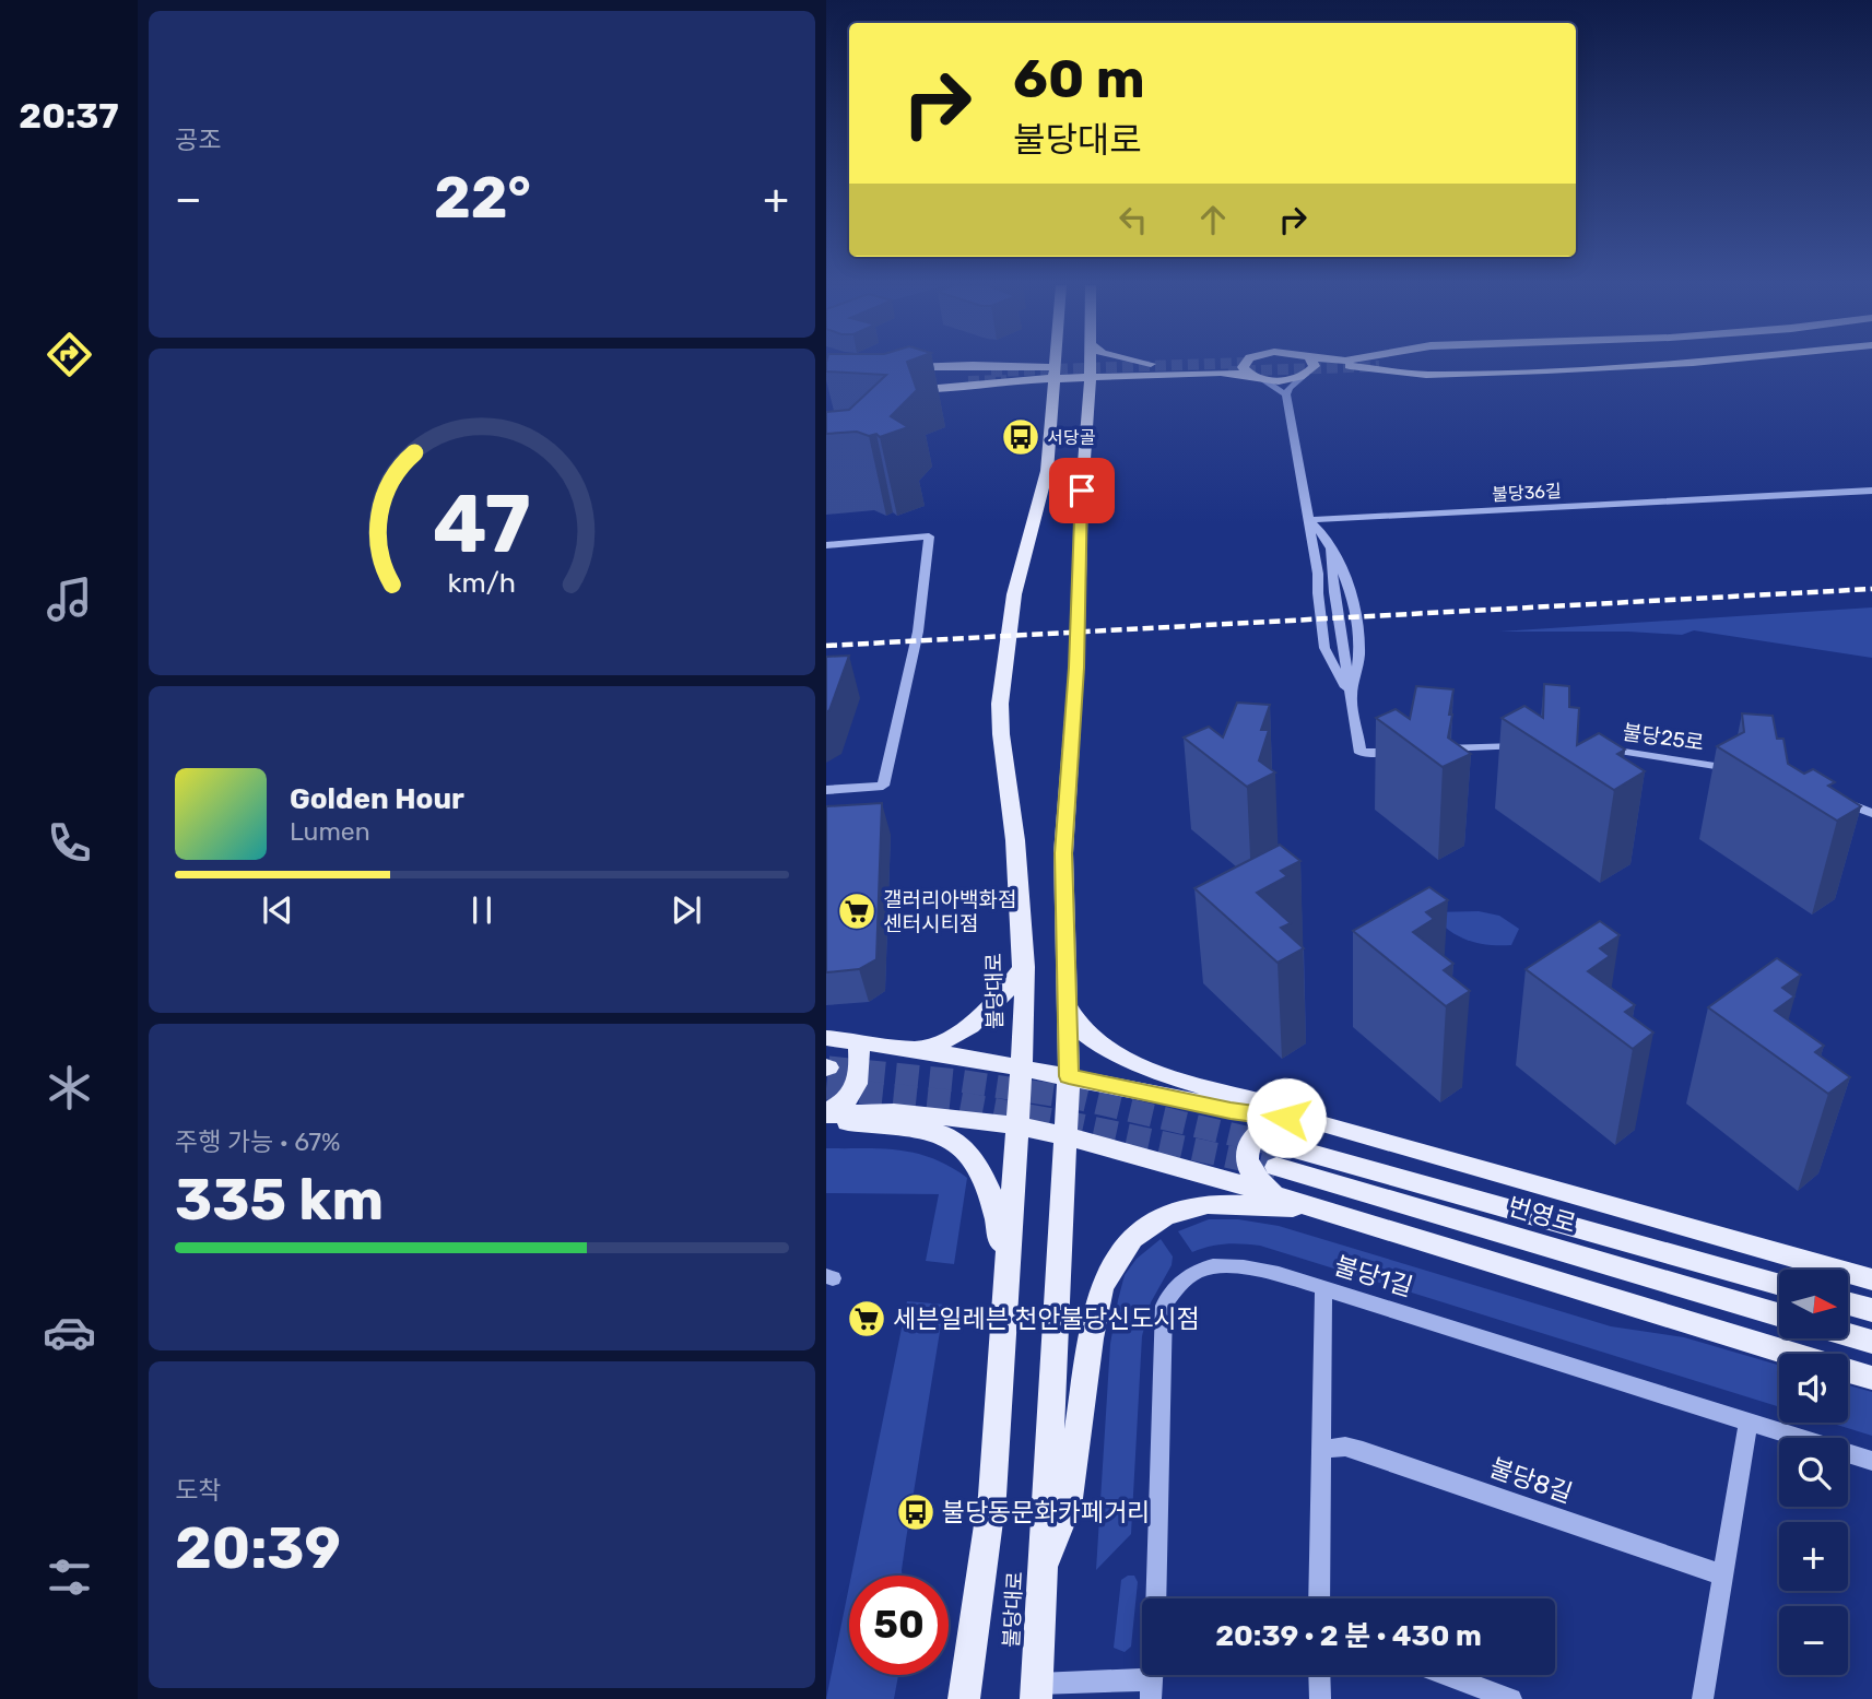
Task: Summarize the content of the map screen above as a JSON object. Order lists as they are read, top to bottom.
{
  "streets": {
    "main road": ["불당대로", "번영로"],
    "street": [
      "불당36길",
      "불당25로",
      "불당1길",
      "불당8길"
    ]
  },
  "places": {
    "bus stop": ["서당골", "불당동문화카페거리"],
    "supermarket": ["갤러리아백화점 센터시티점", "세븐일레븐 천안불당신도시점"]
  },
  "north": "right",
  "page": {
    "tabs": "20:37",
    "tile": [
      "공조",
      ["주행 가능 · 67%", "335 km"],
      ["도착", "20:39"]
    ],
    "turn": ["60 m", "불당대로"],
    "heat": ["−", "22°", "+"],
    "song": ["Golden Hour", "Lumen"],
    "map_buttons": ["+", "−"],
    "limit": "50",
    "trip": "20:39 · 2 분 · 430 m",
    "gauge": ["47", "km/h"]
  }
}
